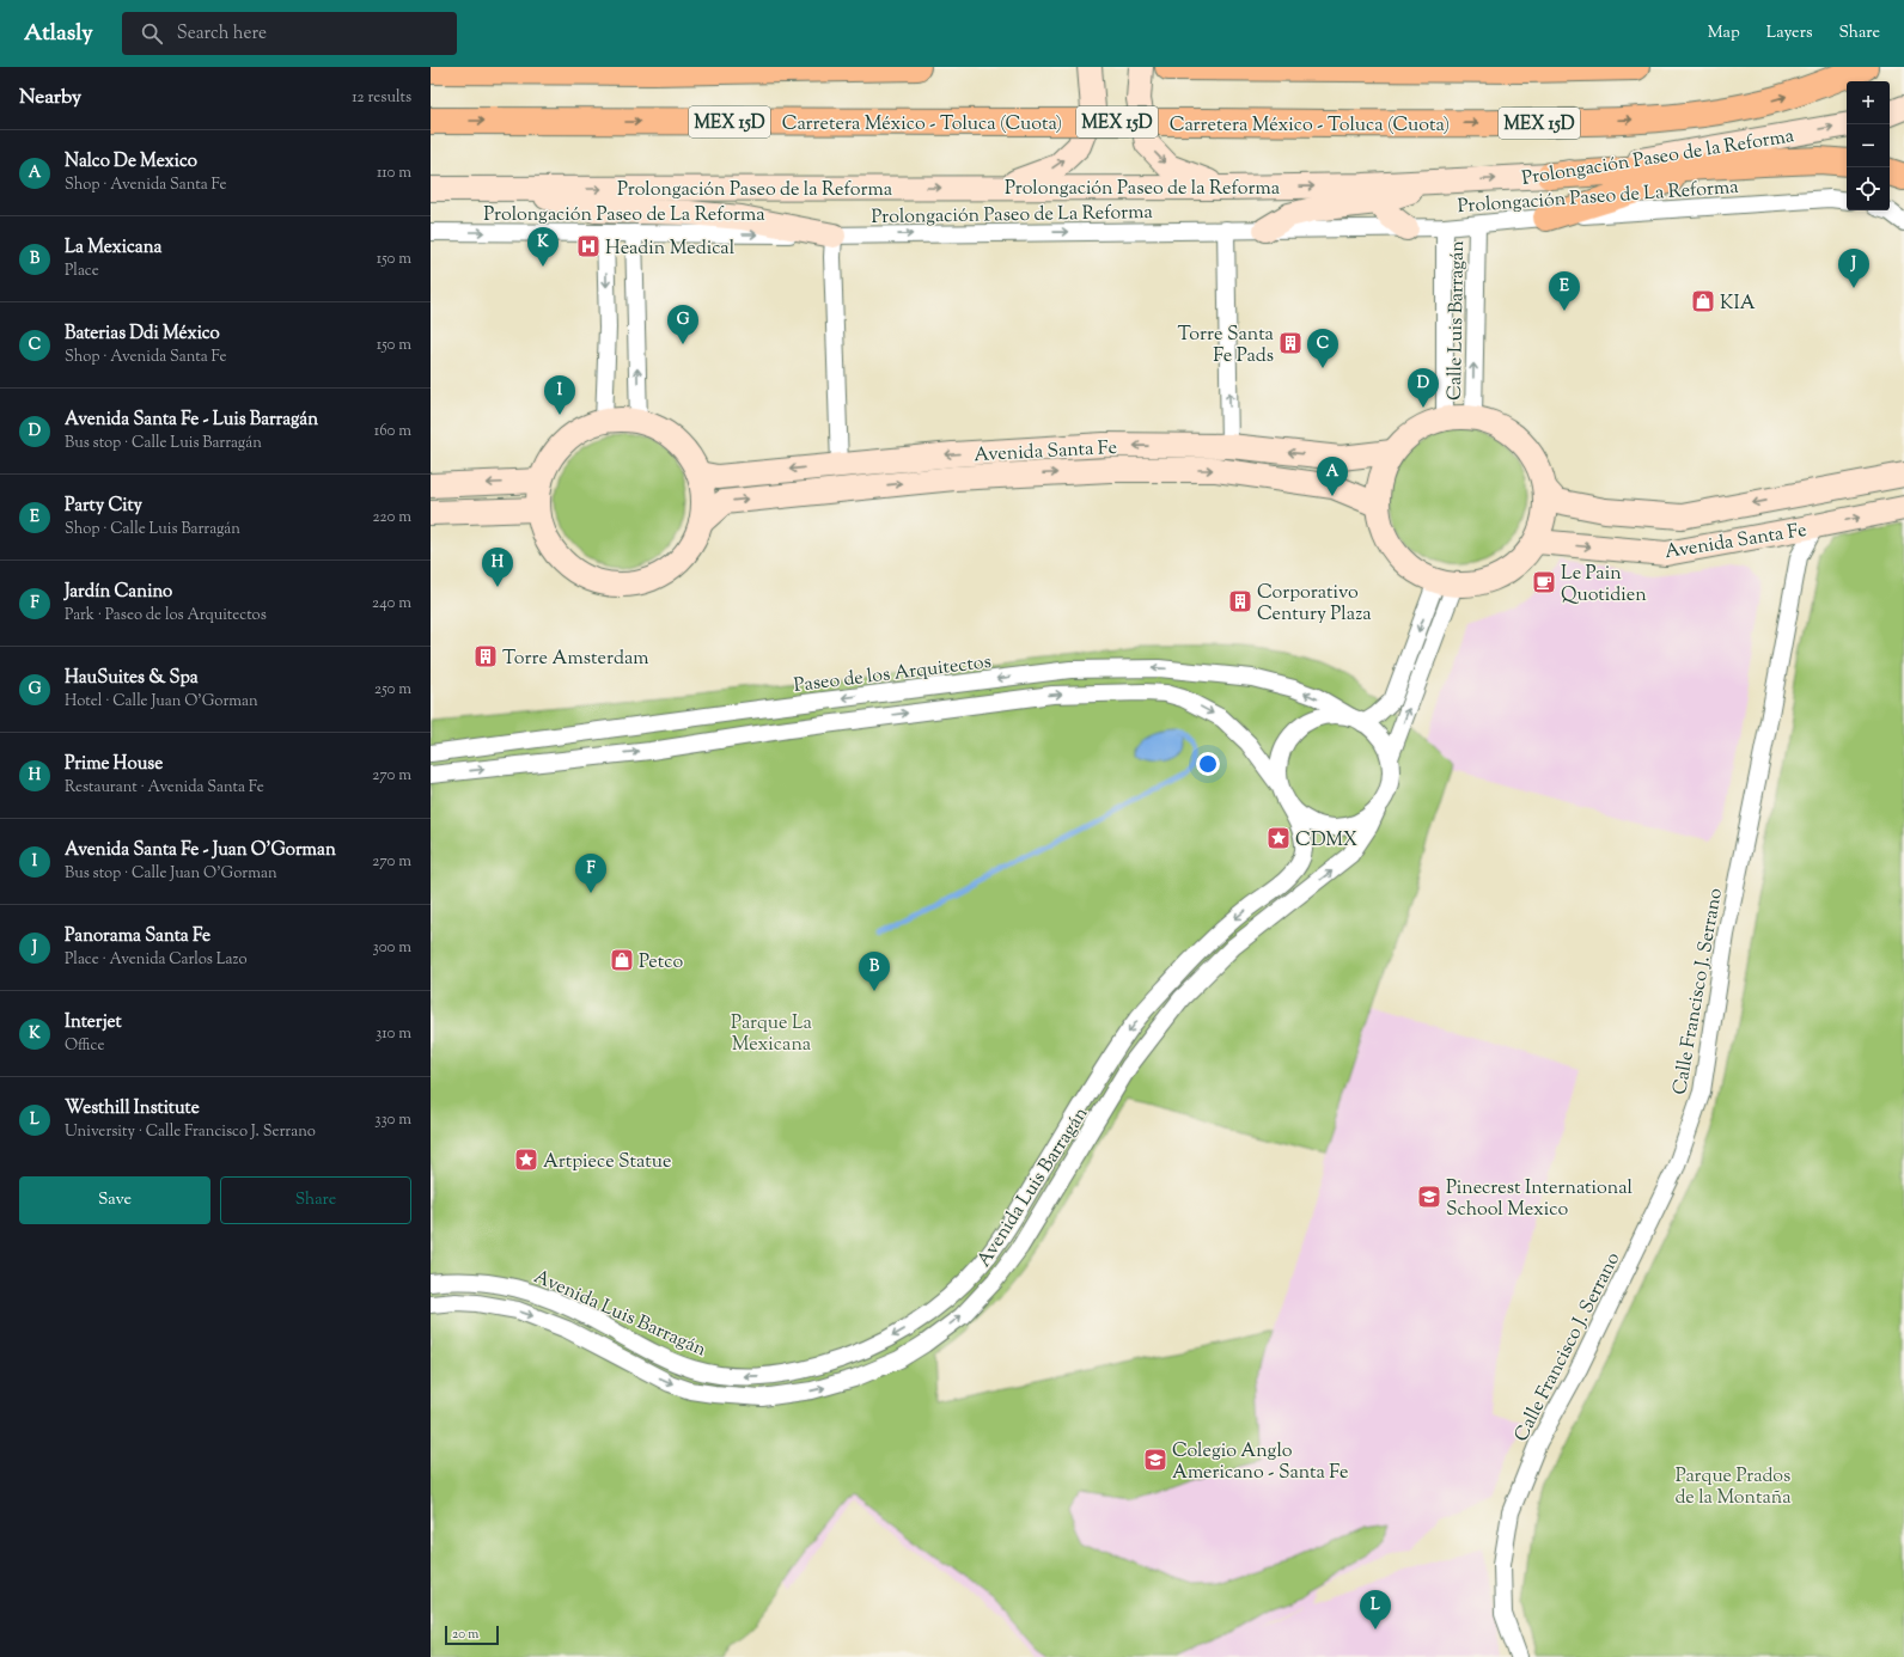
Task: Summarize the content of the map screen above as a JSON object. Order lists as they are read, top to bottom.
{
  "streets": {
    "highway": ["MEX 15D", "Carretera México - Toluca (Cuota)"],
    "street": [
      "Prolongación Paseo de la Reforma",
      "Prolongación Paseo de La Reforma",
      "Calle Luis Barragán",
      "Avenida Santa Fe",
      "Paseo de los Arquitectos",
      "Calle Francisco J. Serrano",
      "Avenida Luis Barragán"
    ]
  },
  "crossings": [
    ["Prolongación Paseo de La Reforma", "Calle Luis Barragán"],
    ["Calle Luis Barragán", "Avenida Santa Fe"],
    ["Avenida Santa Fe", "Calle Francisco J. Serrano"],
    ["Paseo de los Arquitectos", "Avenida Luis Barragán"]
  ],
  "parks": ["Parque La Mexicana", "Parque Prados de la Montaña"],
  "places": {
    "hospital": ["Headin Medical"],
    "shop": ["KIA", "Petco"],
    "building": ["Torre Santa Fe Pads", "Corporativo Century Plaza", "Torre Amsterdam"],
    "cafe": ["Le Pain Quotidien"],
    "place": ["CDMX", "Artpiece Statue"],
    "school or university": ["Pinecrest International School Mexico", "Colegio Anglo Americano - Santa Fe"]
  },
  "scale_bar": "20 m",
  "page": {
    "header": "Atlasly",
    "search": "Search here",
    "nav": ["Map", "Layers", "Share"],
    "heading": ["Nearby", "12 results"],
    "map_buttons": ["+", "−"],
    "list": [
      {
        "mark": "A",
        "name": "Nalco De Mexico",
        "note": "Shop · Avenida Santa Fe",
        "value": "110 m"
      },
      {
        "mark": "B",
        "name": "La Mexicana",
        "note": "Place",
        "value": "150 m"
      },
      {
        "mark": "C",
        "name": "Baterias Ddi México",
        "note": "Shop · Avenida Santa Fe",
        "value": "150 m"
      },
      {
        "mark": "D",
        "name": "Avenida Santa Fe - Luis Barragán",
        "note": "Bus stop · Calle Luis Barragán",
        "value": "160 m"
      },
      {
        "mark": "E",
        "name": "Party City",
        "note": "Shop · Calle Luis Barragán",
        "value": "220 m"
      },
      {
        "mark": "F",
        "name": "Jardín Canino",
        "note": "Park · Paseo de los Arquitectos",
        "value": "240 m"
      },
      {
        "mark": "G",
        "name": "HauSuites & Spa",
        "note": "Hotel · Calle Juan O'Gorman",
        "value": "250 m"
      },
      {
        "mark": "H",
        "name": "Prime House",
        "note": "Restaurant · Avenida Santa Fe",
        "value": "270 m"
      },
      {
        "mark": "I",
        "name": "Avenida Santa Fe - Juan O'Gorman",
        "note": "Bus stop · Calle Juan O'Gorman",
        "value": "270 m"
      },
      {
        "mark": "J",
        "name": "Panorama Santa Fe",
        "note": "Place · Avenida Carlos Lazo",
        "value": "300 m"
      },
      {
        "mark": "K",
        "name": "Interjet",
        "note": "Office",
        "value": "310 m"
      },
      {
        "mark": "L",
        "name": "Westhill Institute",
        "note": "University · Calle Francisco J. Serrano",
        "value": "330 m"
      }
    ],
    "pins": [
      "K",
      "J",
      "E",
      "G",
      "C",
      "D",
      "I",
      "A",
      "H",
      "F",
      "B",
      "L"
    ],
    "buttons": ["Save", "Share"],
    "scale": "20 m"
  }
}
